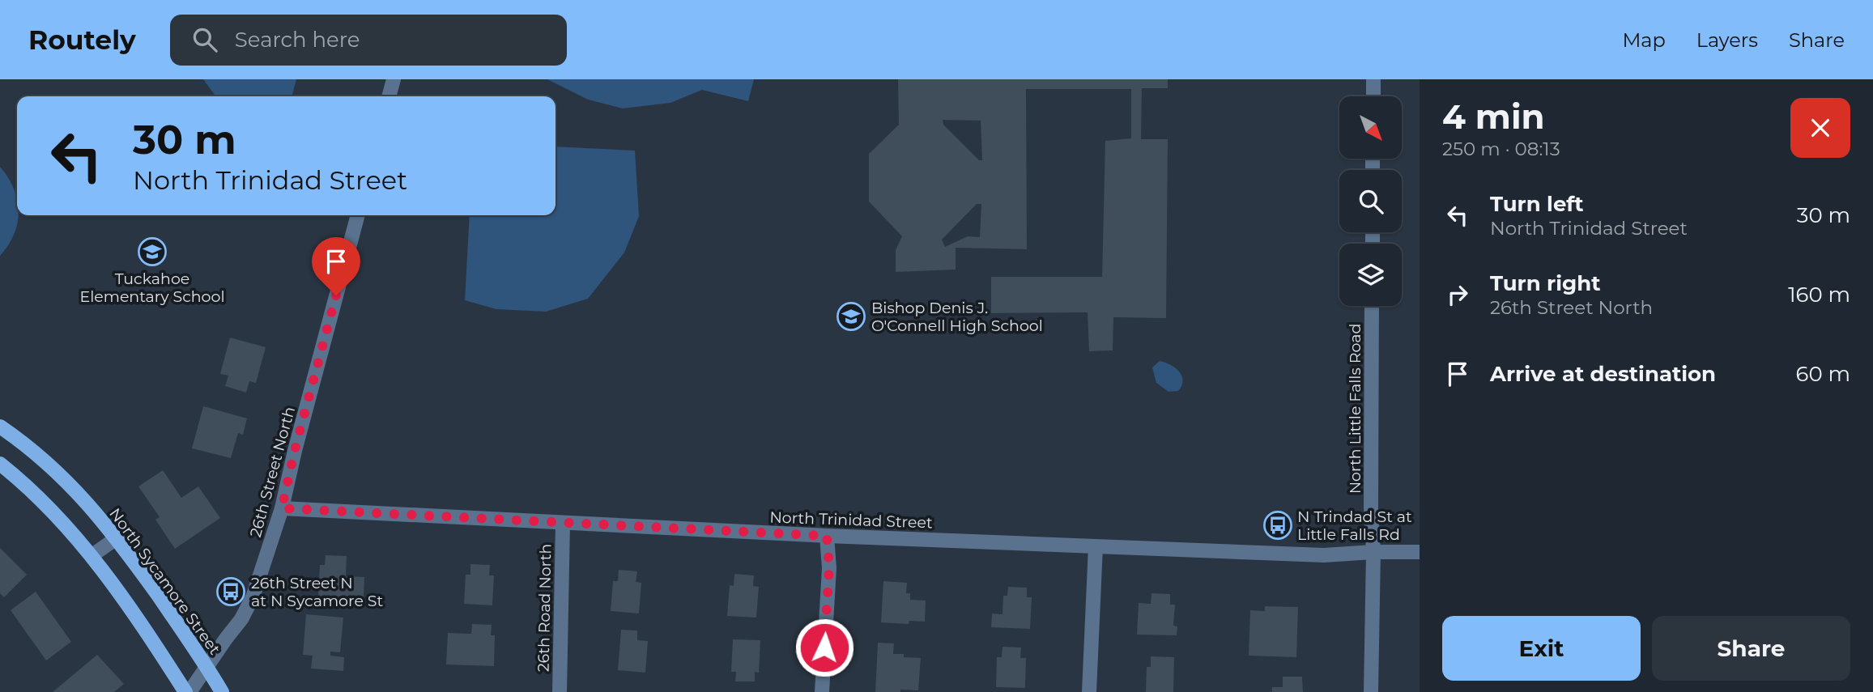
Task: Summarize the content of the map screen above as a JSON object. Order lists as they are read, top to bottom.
{
  "streets": {
    "main road": ["North Sycamore Street"],
    "street": [
      "North Little Falls Road",
      "26th Street North",
      "North Trinidad Street",
      "26th Road North"
    ]
  },
  "crossings": [
    ["North Little Falls Road", "North Trinidad Street"],
    ["26th Street North", "North Trinidad Street"],
    ["26th Street North", "North Sycamore Street"],
    ["North Trinidad Street", "26th Road North"]
  ],
  "places": {
    "school or university": ["Tuckahoe Elementary School", "Bishop Denis J. O'Connell High School"],
    "bus stop": ["N Trindad St at Little Falls Rd", "26th Street N at N Sycamore St"]
  },
  "north": "bottom right",
  "page": {
    "header": "Routely",
    "search": "Search here",
    "nav": ["Map", "Layers", "Share"],
    "heading": ["4 min", "250 m · 08:13"],
    "turn": ["30 m", "North Trinidad Street"],
    "list": [
      {
        "name": "Turn left",
        "note": "North Trinidad Street",
        "value": "30 m"
      },
      {
        "name": "Turn right",
        "note": "26th Street North",
        "value": "160 m"
      },
      {
        "name": "Arrive at destination",
        "value": "60 m"
      }
    ],
    "buttons": ["Exit", "Share"]
  }
}
